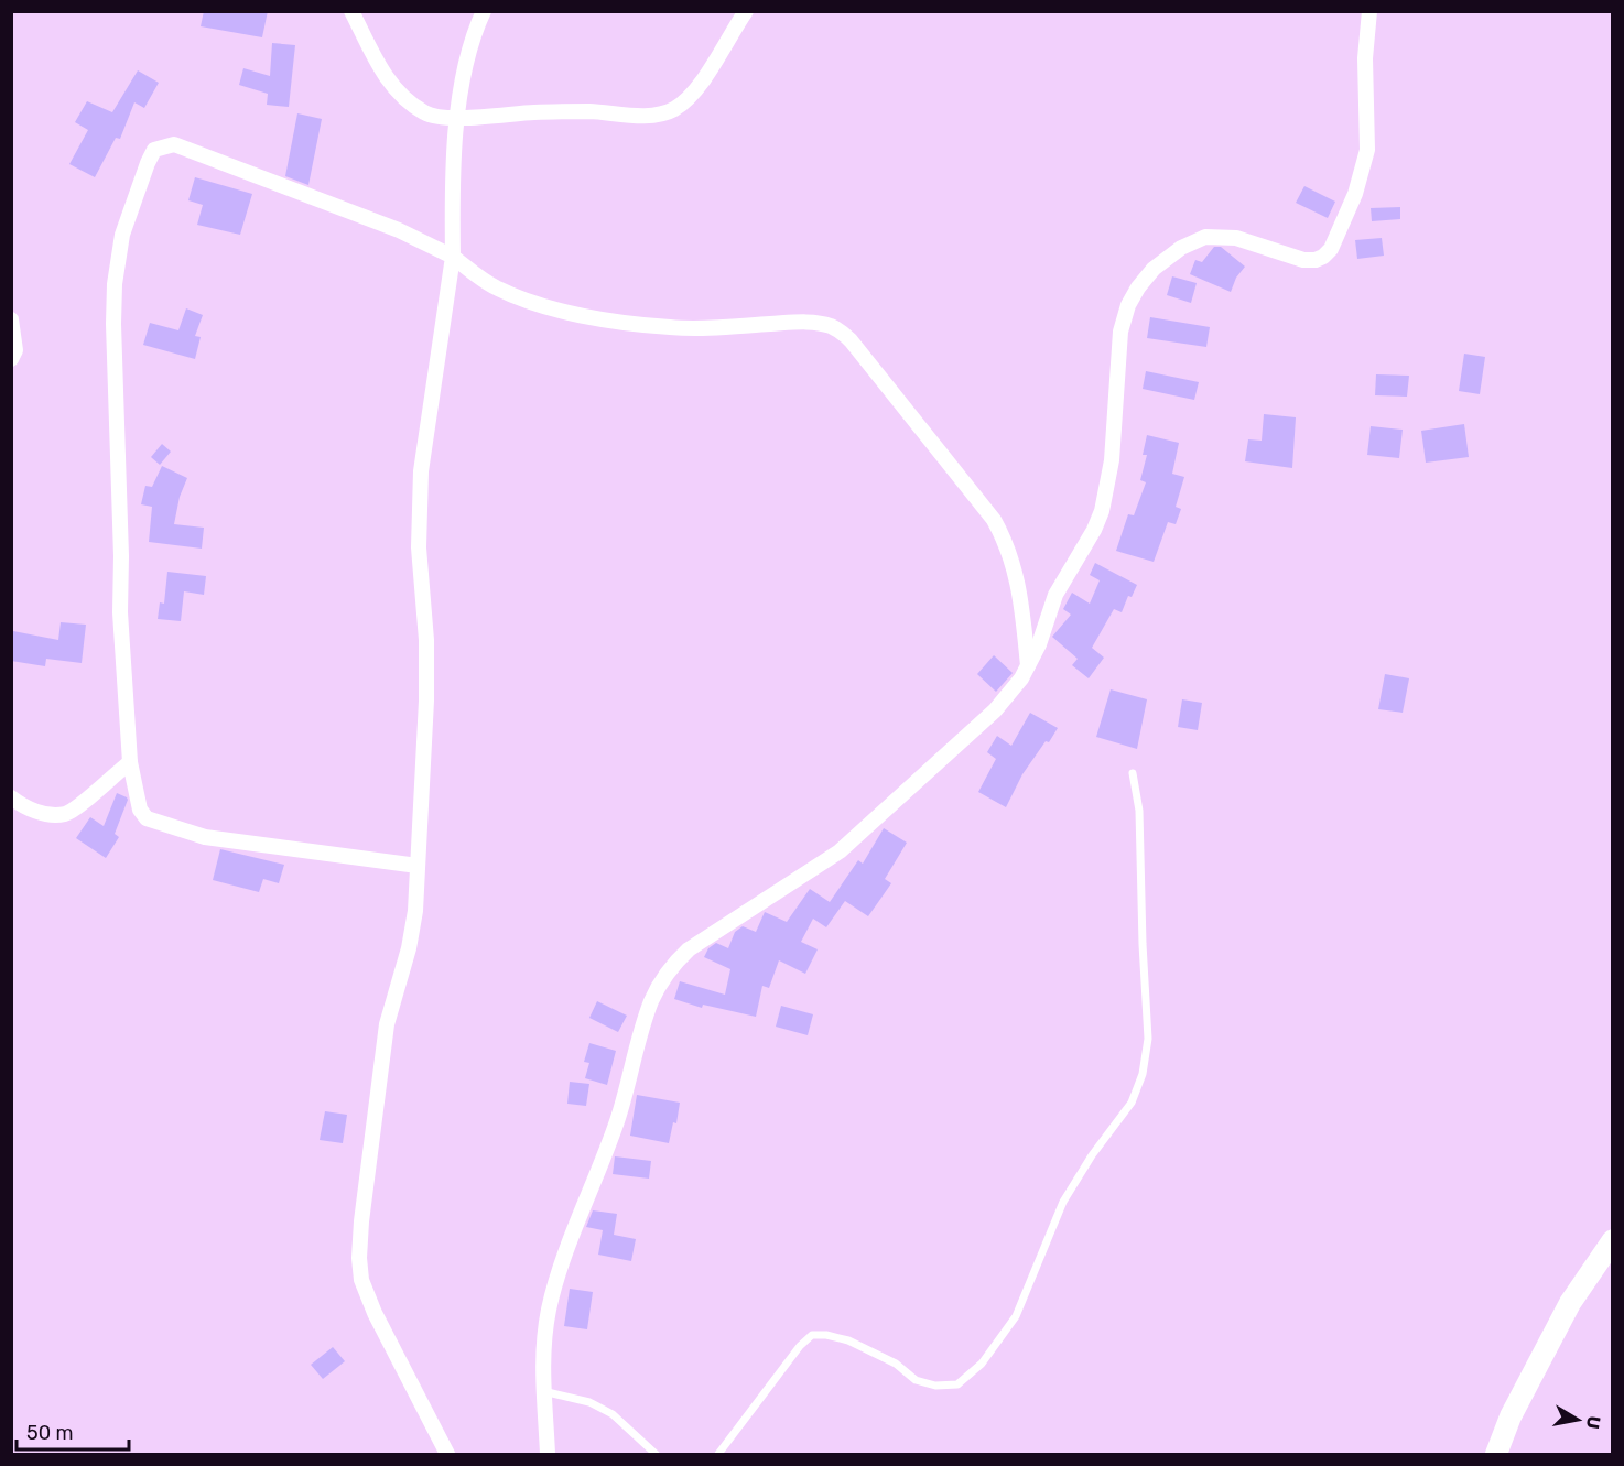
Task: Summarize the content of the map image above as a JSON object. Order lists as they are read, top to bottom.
{
  "scale_bar": "50 m",
  "north": "right"
}
